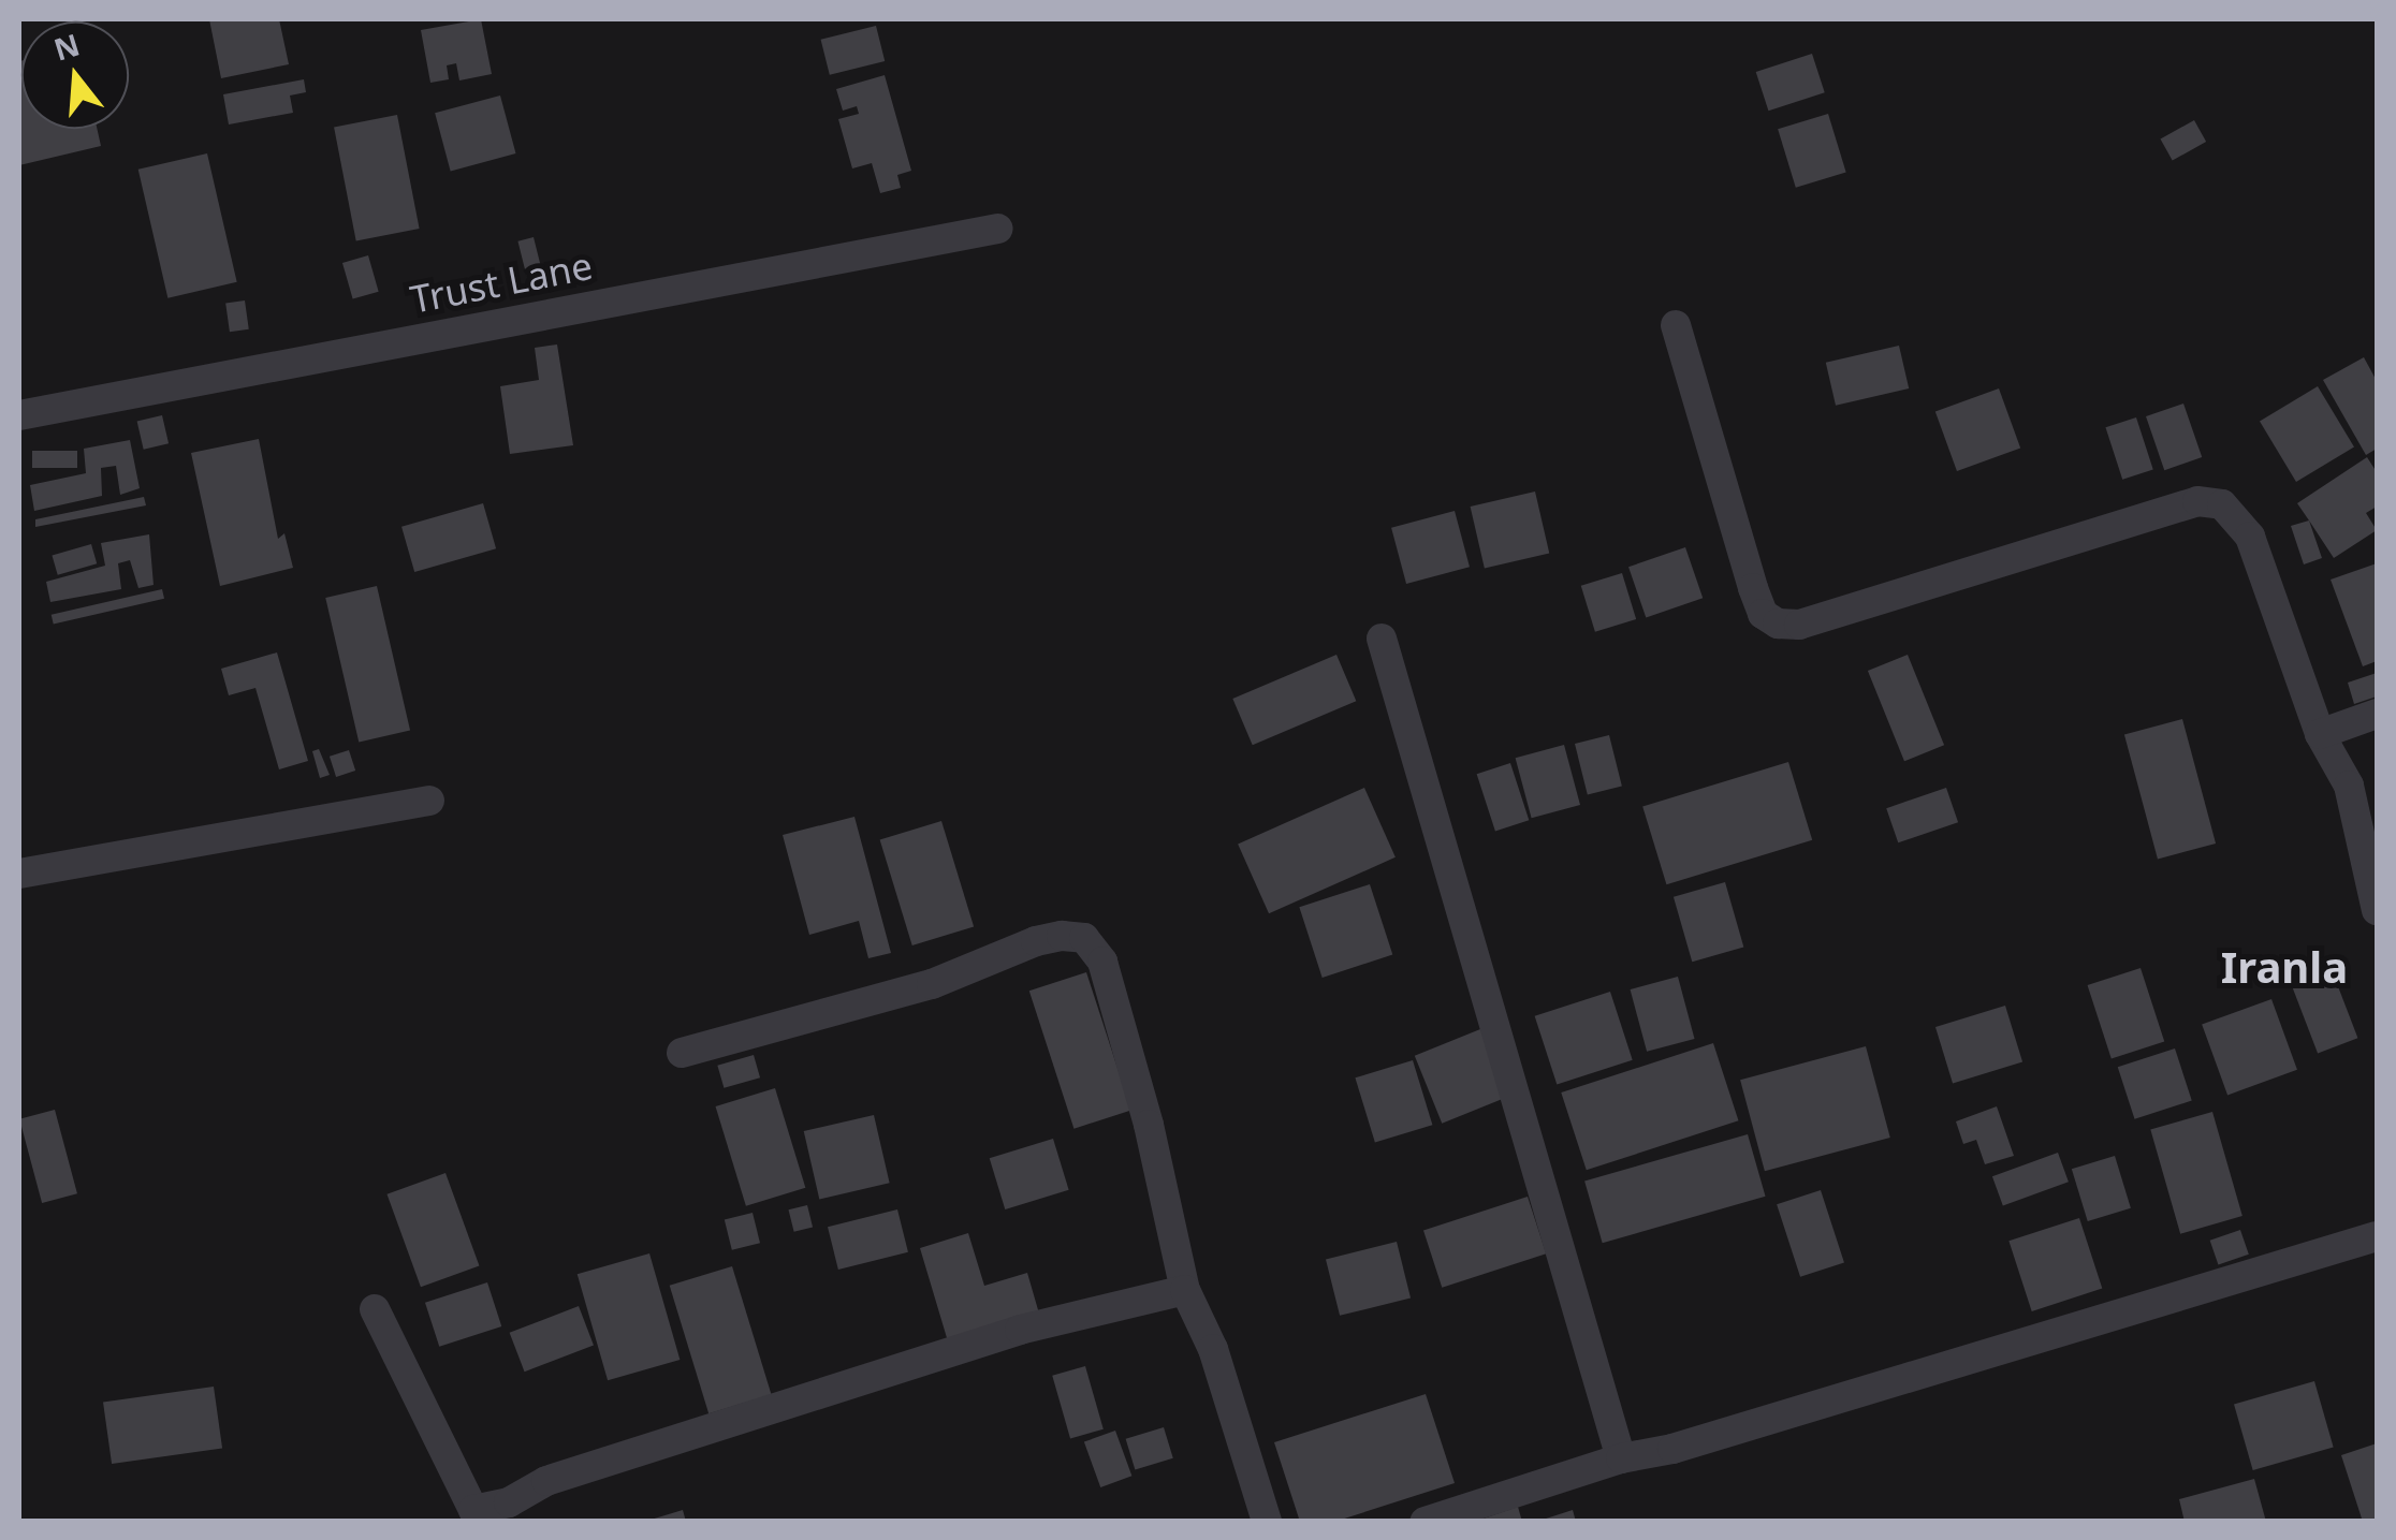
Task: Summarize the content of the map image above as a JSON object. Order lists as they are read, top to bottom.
{
  "streets": {
    "street": ["Trust Lane"]
  },
  "districts": ["Iranla"],
  "north": "top"
}
